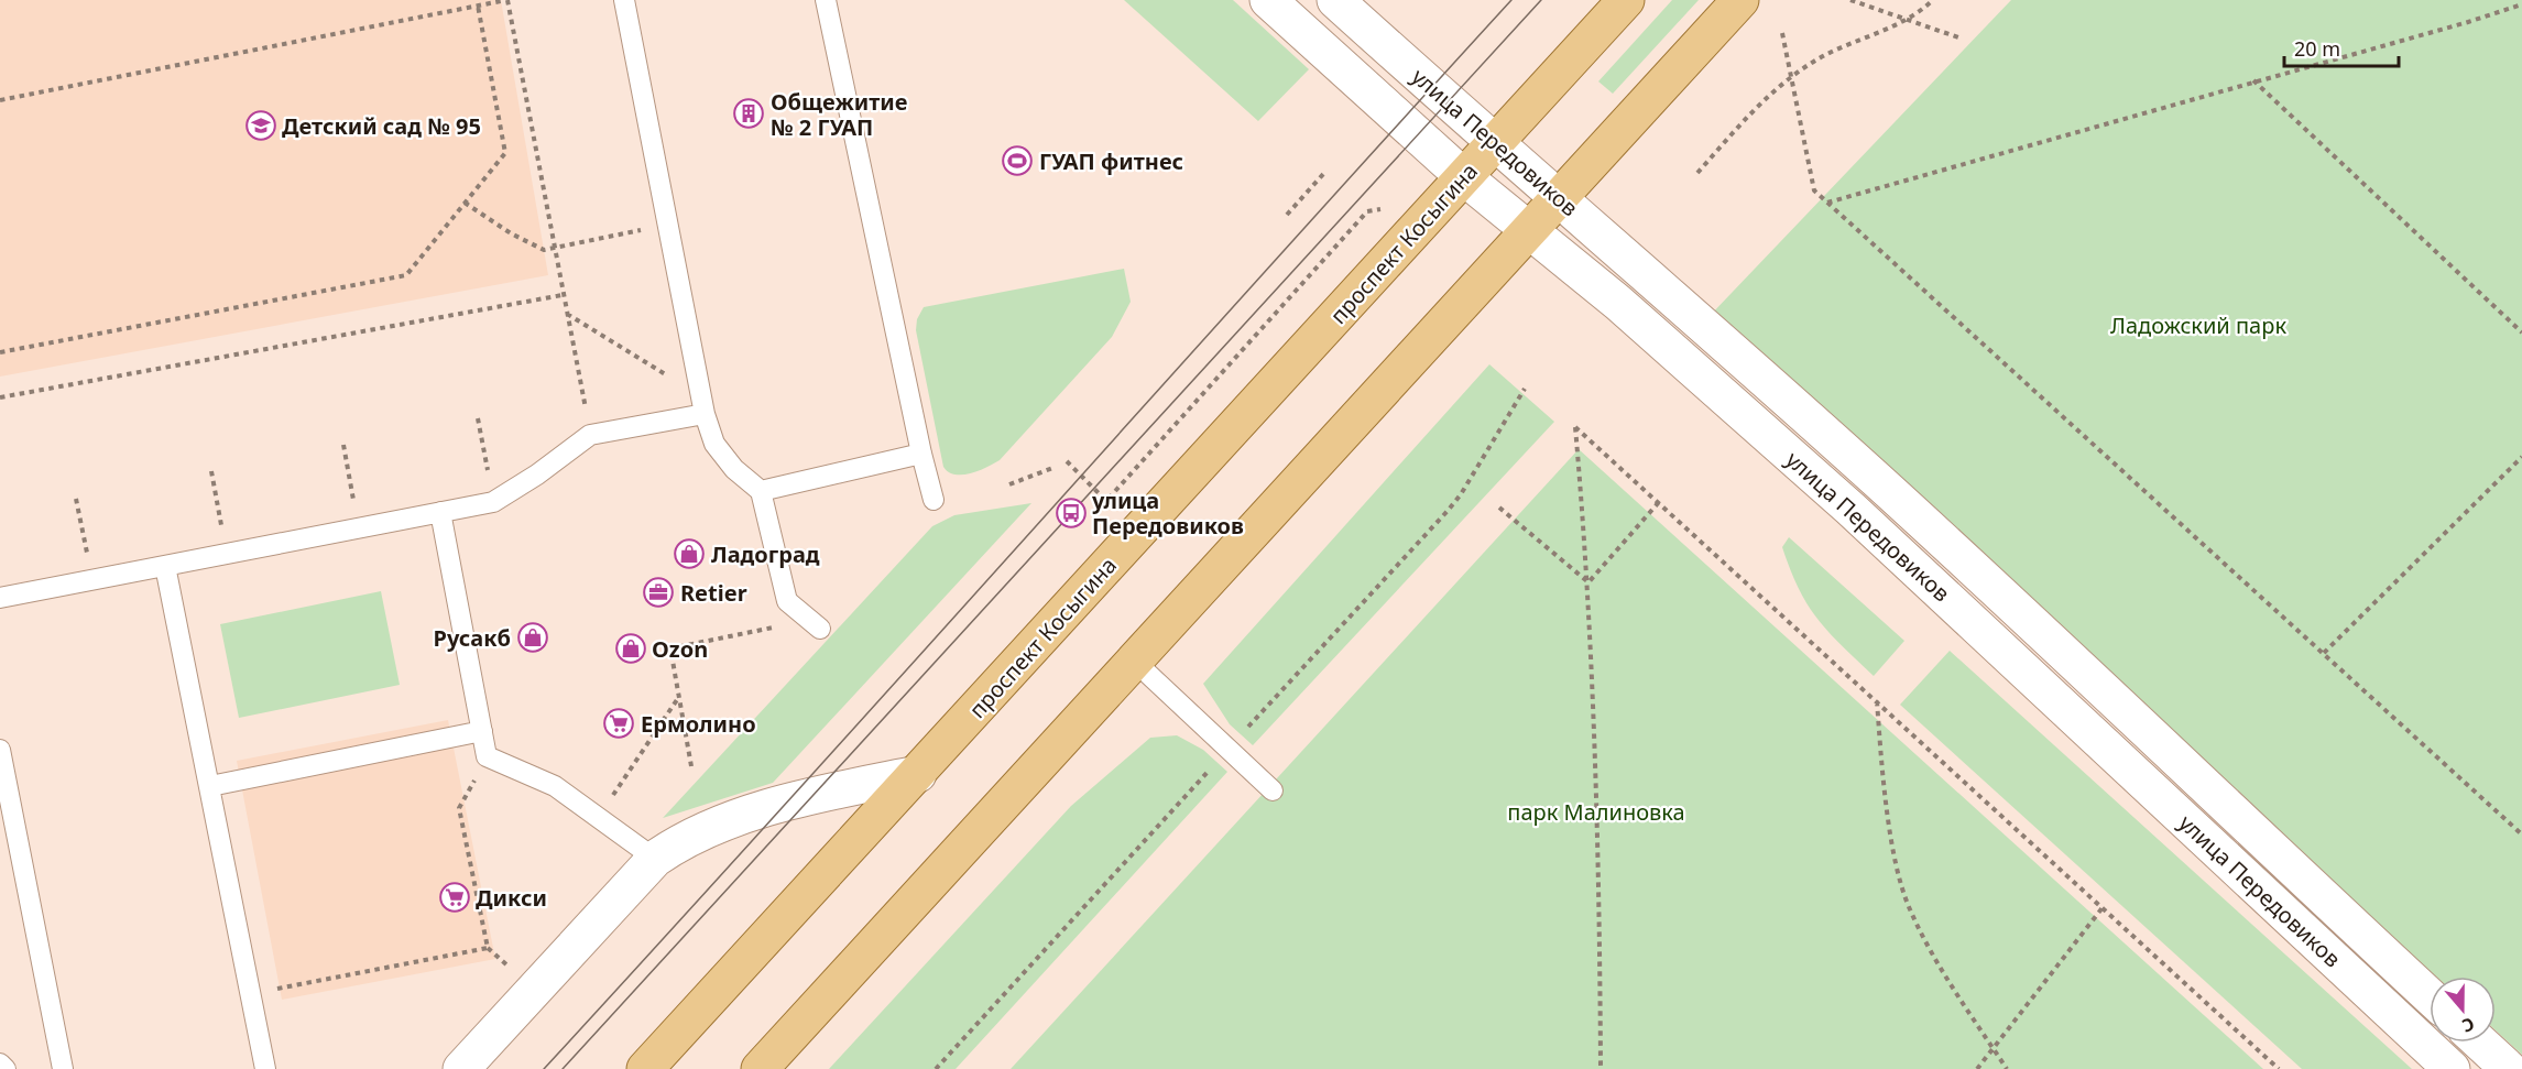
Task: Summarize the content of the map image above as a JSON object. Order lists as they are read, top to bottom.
{
  "streets": {
    "main road": ["улица Передовиков", "проспект Косыгина"]
  },
  "crossings": [
    ["улица Передовиков", "проспект Косыгина"]
  ],
  "parks": ["Ладожский парк", "парк Малиновка"],
  "places": {
    "building": ["Общежитие № 2 ГУАП"],
    "school or university": ["Детский сад № 95"],
    "sports": ["ГУАП фитнес"],
    "bus stop": ["улица Передовиков"],
    "shop": ["Ладоград", "Русакб", "Ozon"],
    "office": ["Retier"],
    "supermarket": ["Ермолино", "Дикси"]
  },
  "scale_bar": "20 m",
  "north": "bottom"
}
